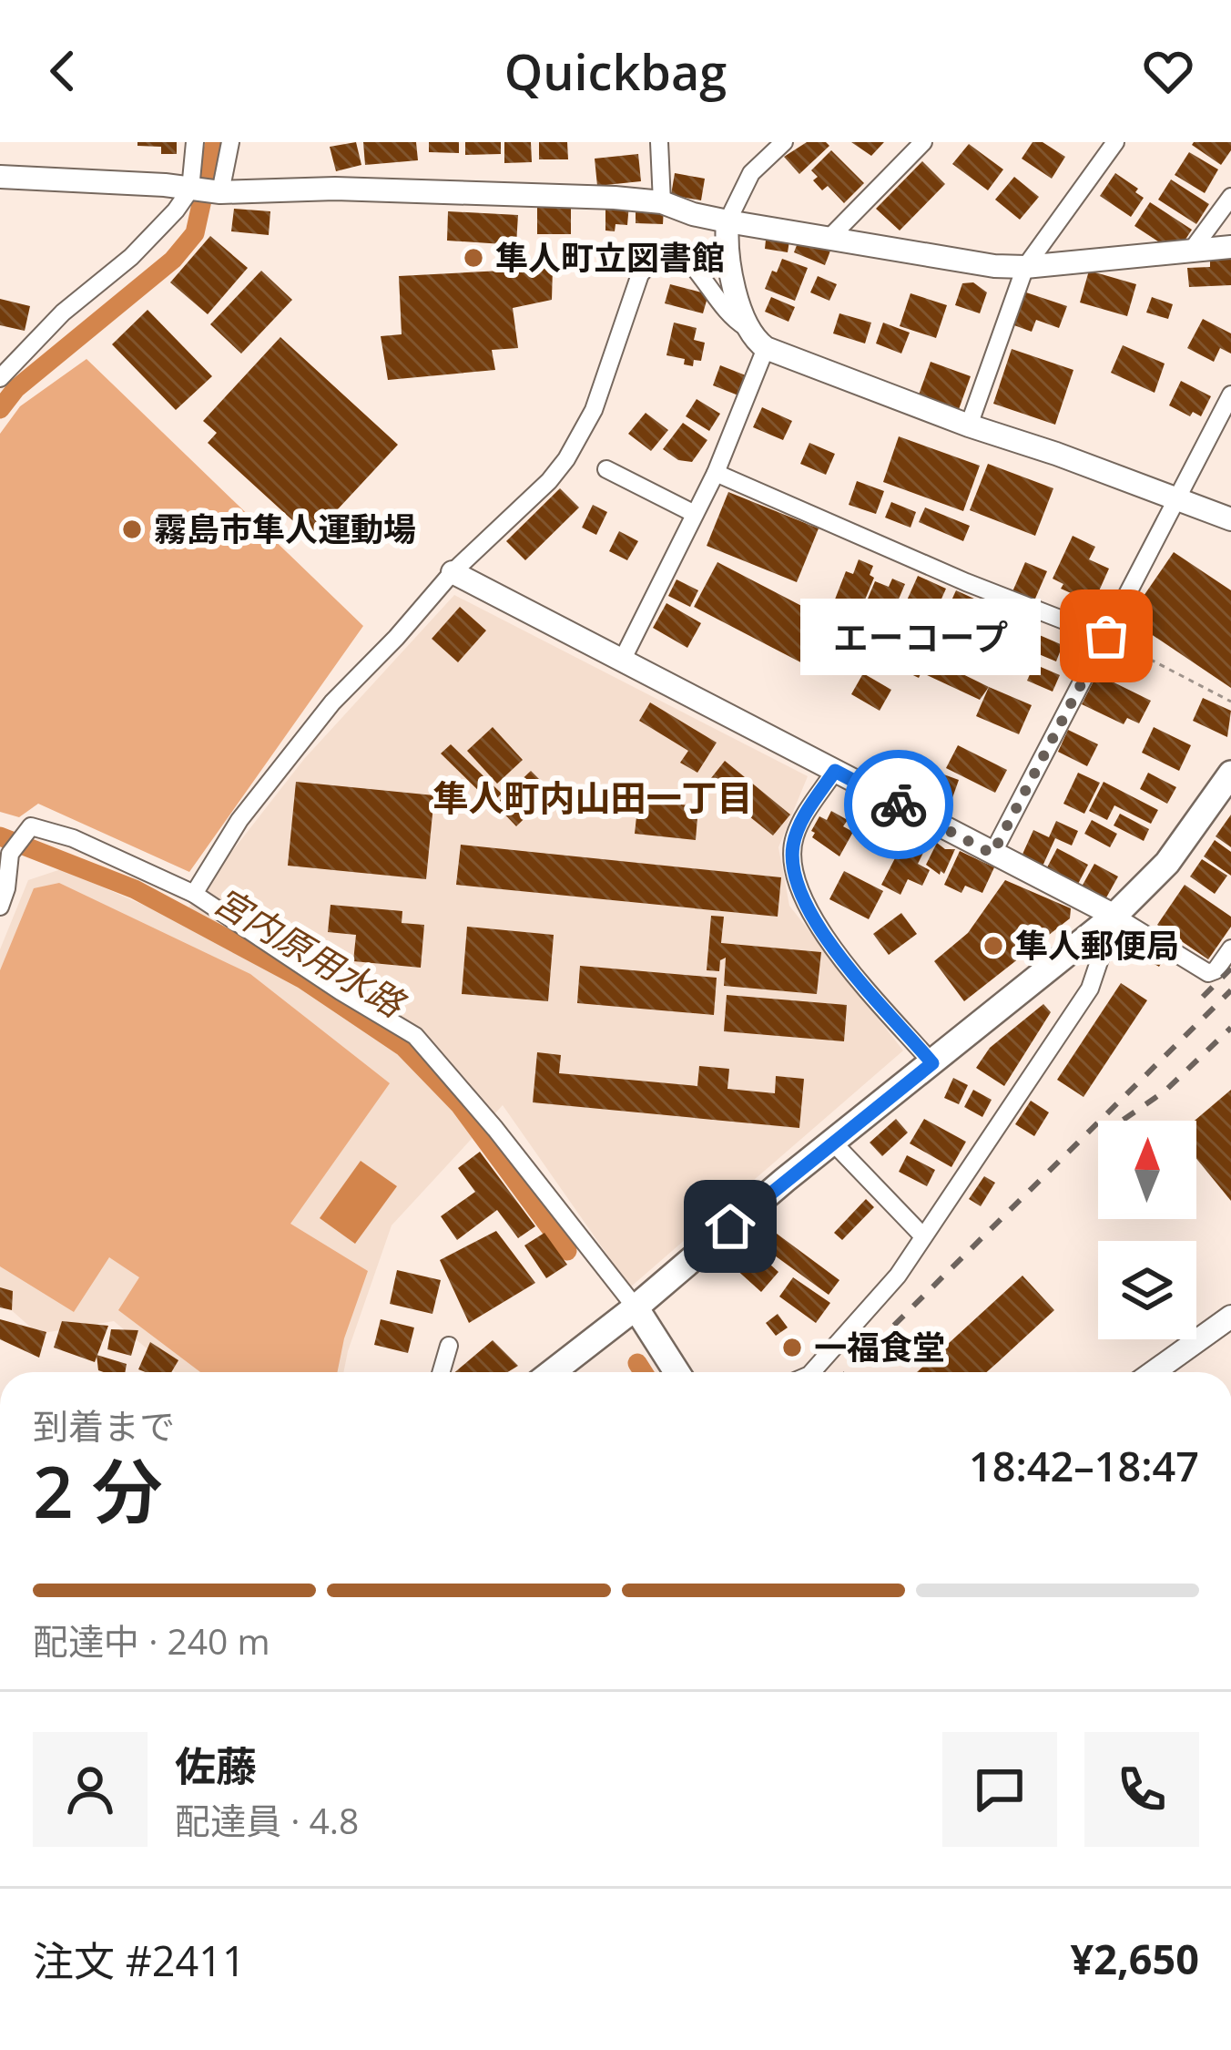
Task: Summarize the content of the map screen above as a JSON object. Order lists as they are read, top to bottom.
{
  "districts": ["隼人町内山田一丁目"],
  "water": ["宮内原用水路"],
  "places": [
    "隼人町立図書館",
    "霧島市隼人運動場",
    "エーコープ",
    "隼人郵便局",
    "一福食堂"
  ],
  "north": "top",
  "page": {
    "header": "Quickbag",
    "bubble": "エーコープ",
    "heading": ["2 分", "到着まで", "18:42–18:47"],
    "panel": [
      "佐藤",
      "配達員 · 4.8",
      "注文 #2411",
      "¥2,650"
    ],
    "bar": "配達中 · 240 m"
  }
}
